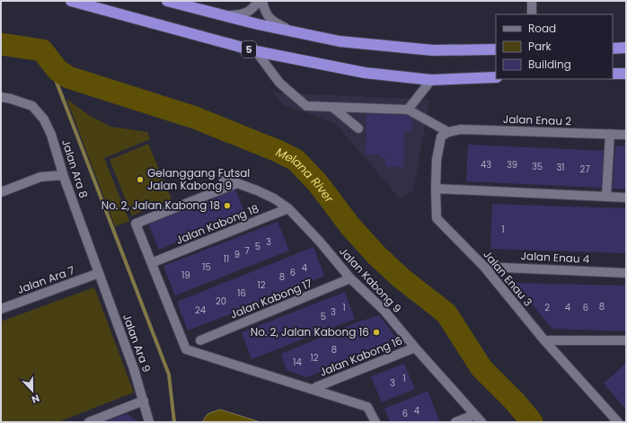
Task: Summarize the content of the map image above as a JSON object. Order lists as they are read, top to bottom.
{
  "streets": {
    "highway": ["5"],
    "street": [
      "Jalan Enau 2",
      "Jalan Ara 8",
      "Jalan Kabong 18",
      "Jalan Enau 4",
      "Jalan Enau 3",
      "Jalan Ara 7",
      "Jalan Kabong 9",
      "Jalan Kabong 17",
      "Jalan Ara 9",
      "Jalan Kabong 16"
    ]
  },
  "crossings": [
    ["Jalan Enau 2", "Jalan Enau 3"],
    ["Jalan Ara 8", "Jalan Ara 7"],
    ["Jalan Ara 8", "Jalan Ara 9"],
    ["Jalan Kabong 18", "Jalan Kabong 9"],
    ["Jalan Enau 4", "Jalan Enau 3"],
    ["Jalan Ara 7", "Jalan Ara 9"],
    ["Jalan Kabong 9", "Jalan Kabong 17"],
    ["Jalan Kabong 9", "Jalan Kabong 16"]
  ],
  "water": ["Melana River"],
  "places": ["Gelanggang Futsal Jalan Kabong 9", "No. 2, Jalan Kabong 18", "No. 2, Jalan Kabong 16"],
  "house_numbers": [
    "43",
    "39",
    "35",
    "31",
    "27",
    "1",
    "3",
    "5",
    "7",
    "9",
    "11",
    "15",
    "4",
    "6",
    "19",
    "8",
    "12",
    "16",
    "20",
    "8",
    "1",
    "2",
    "4",
    "6",
    "24",
    "3",
    "5",
    "8",
    "12",
    "14",
    "1",
    "3",
    "4",
    "6"
  ],
  "legend": ["Road", "Park", "Building"],
  "north": "bottom"
}
